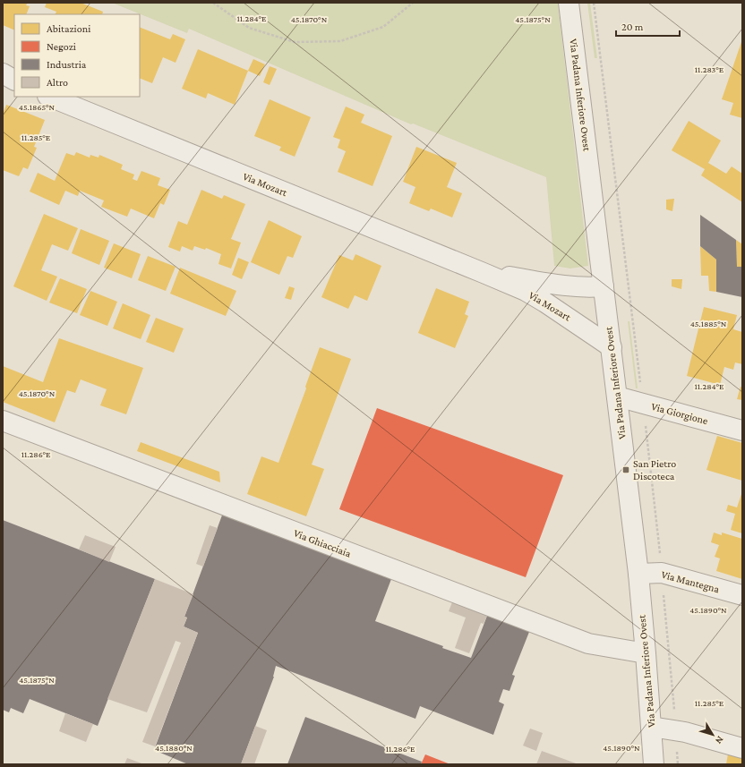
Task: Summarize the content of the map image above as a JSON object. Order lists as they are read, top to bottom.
{
  "streets": {
    "street": [
      "Via Padana Inferiore Ovest",
      "Via Mozart",
      "Via Giorgione",
      "Via Ghiacciaia",
      "Via Mantegna"
    ]
  },
  "crossings": [
    ["Via Padana Inferiore Ovest", "Via Mozart"],
    ["Via Padana Inferiore Ovest", "Via Giorgione"],
    ["Via Padana Inferiore Ovest", "Via Ghiacciaia"],
    ["Via Padana Inferiore Ovest", "Via Mantegna"]
  ],
  "places": {
    "transit": ["San Pietro Discoteca"]
  },
  "legend": [
    "Abitazioni",
    "Negozi",
    "Industria",
    "Altro"
  ],
  "scale_bar": "20 m",
  "north": "bottom right",
  "coordinates": [
    "11.284°E",
    "45.1875°N",
    "45.1870°N",
    "11.283°E",
    "45.1865°N",
    "11.285°E",
    "45.1885°N",
    "11.286°E",
    "45.1890°N",
    "45.1880°N"
  ]
}
